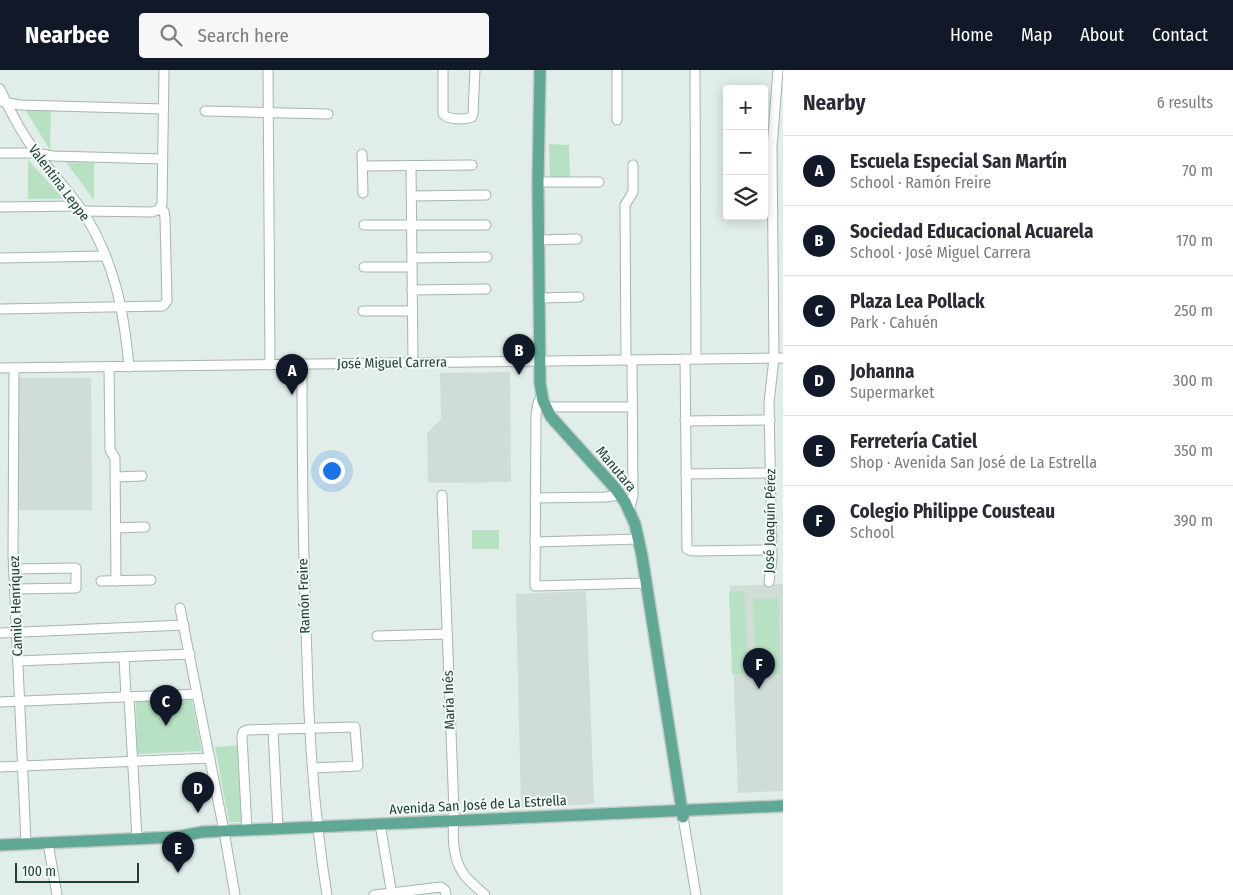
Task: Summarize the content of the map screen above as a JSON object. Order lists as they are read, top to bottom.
{
  "streets": {
    "main road": ["Manutara", "Avenida San José de La Estrella"],
    "street": [
      "Valentina Leppe",
      "José Miguel Carrera",
      "José Joaquín Pérez",
      "Ramón Freire",
      "Camilo Henríquez",
      "María Inés"
    ]
  },
  "crossings": [
    ["Valentina Leppe", "José Miguel Carrera"],
    ["José Miguel Carrera", "José Joaquín Pérez"],
    ["José Miguel Carrera", "Ramón Freire"],
    ["José Miguel Carrera", "Camilo Henríquez"],
    ["Manutara", "Avenida San José de La Estrella"],
    ["Ramón Freire", "Avenida San José de La Estrella"],
    ["Camilo Henríquez", "Avenida San José de La Estrella"],
    ["María Inés", "Avenida San José de La Estrella"]
  ],
  "scale_bar": "100 m",
  "page": {
    "header": "Nearbee",
    "search": "Search here",
    "nav": [
      "Home",
      "Map",
      "About",
      "Contact"
    ],
    "heading": ["Nearby", "6 results"],
    "map_buttons": ["+", "−"],
    "list": [
      {
        "mark": "A",
        "name": "Escuela Especial San Martín",
        "note": "School · Ramón Freire",
        "value": "70 m"
      },
      {
        "mark": "B",
        "name": "Sociedad Educacional Acuarela",
        "note": "School · José Miguel Carrera",
        "value": "170 m"
      },
      {
        "mark": "C",
        "name": "Plaza Lea Pollack",
        "note": "Park · Cahuén",
        "value": "250 m"
      },
      {
        "mark": "D",
        "name": "Johanna",
        "note": "Supermarket",
        "value": "300 m"
      },
      {
        "mark": "E",
        "name": "Ferretería Catiel",
        "note": "Shop · Avenida San José de La Estrella",
        "value": "350 m"
      },
      {
        "mark": "F",
        "name": "Colegio Philippe Cousteau",
        "note": "School",
        "value": "390 m"
      }
    ],
    "pins": [
      "B",
      "A",
      "F",
      "C",
      "D",
      "E"
    ],
    "scale": "100 m"
  }
}
